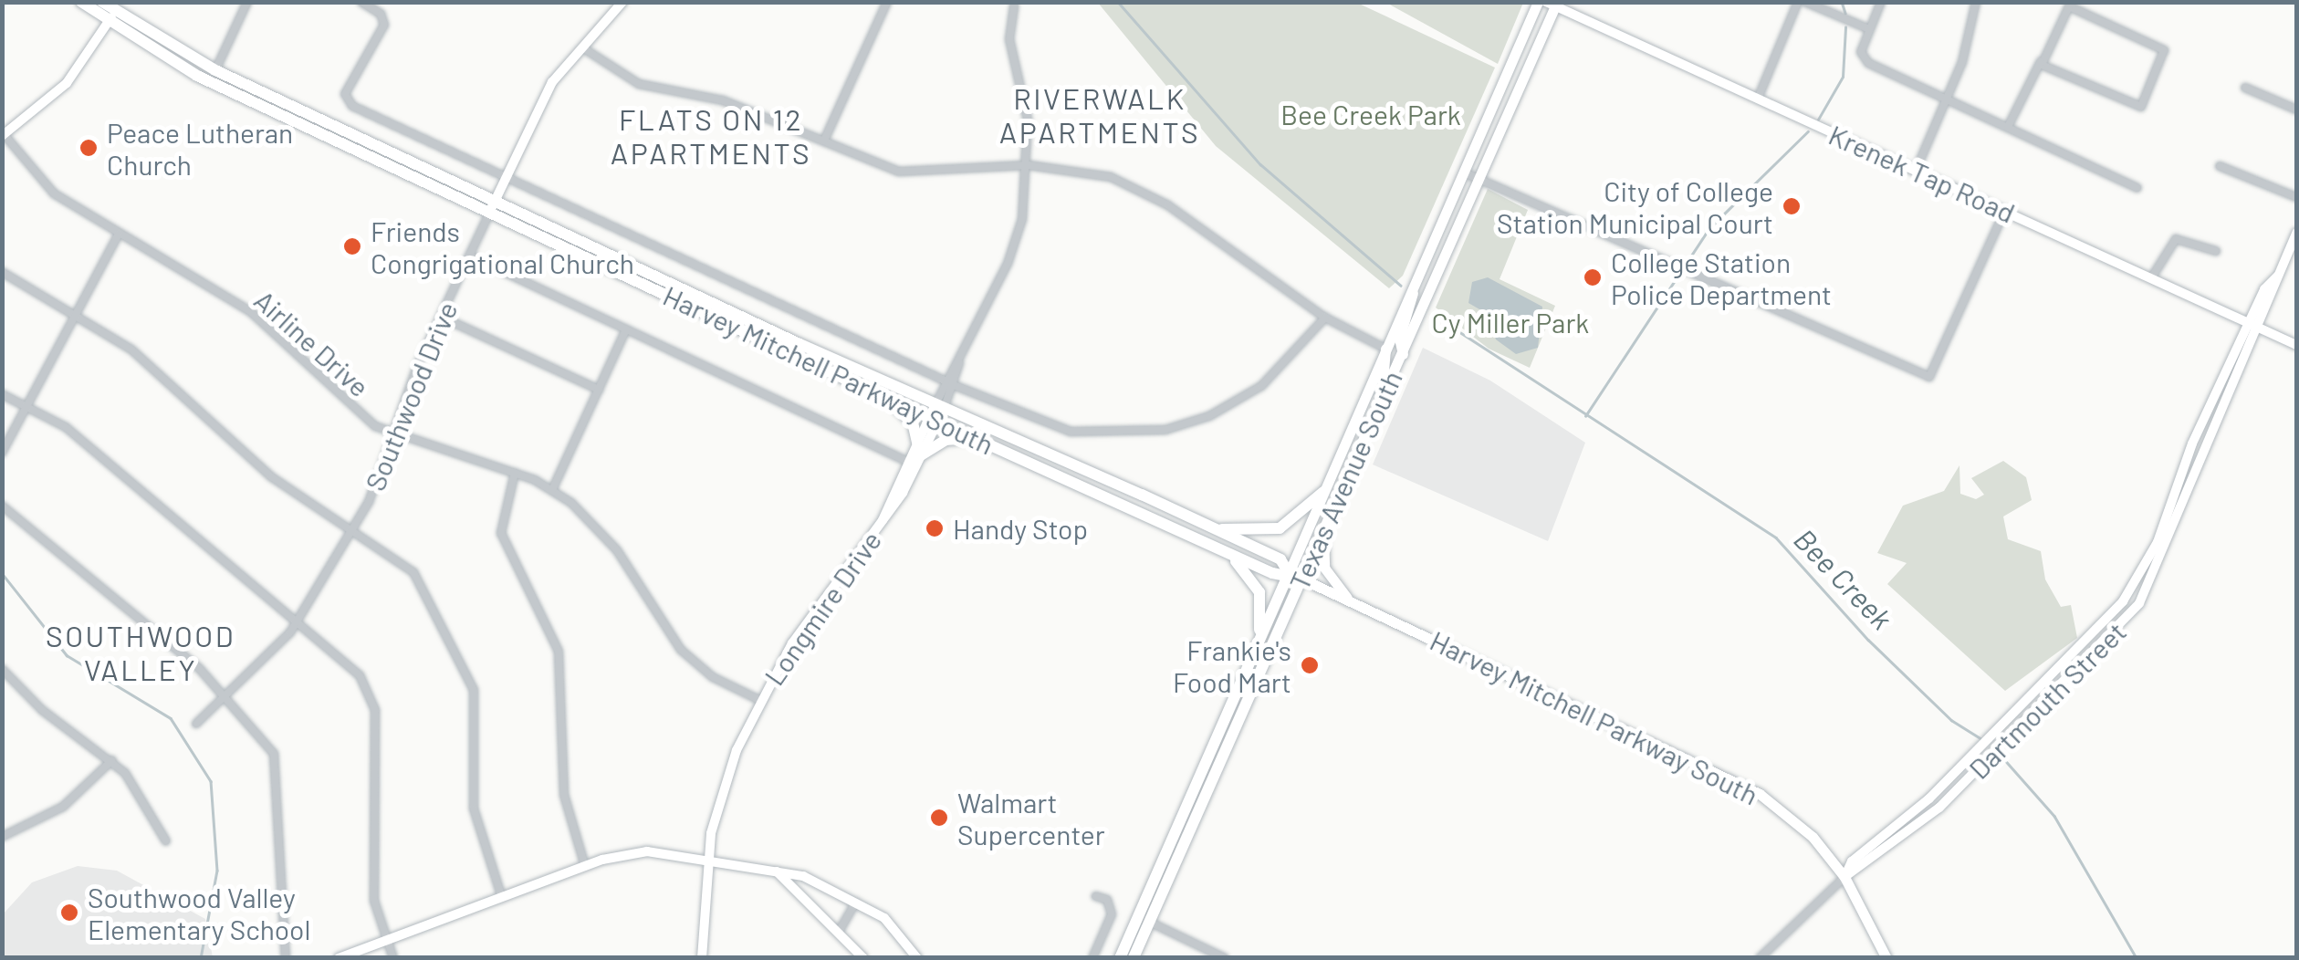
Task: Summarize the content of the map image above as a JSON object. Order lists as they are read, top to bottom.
{
  "streets": {
    "highway": ["Harvey Mitchell Parkway South", "Texas Avenue South"],
    "street": [
      "Krenek Tap Road",
      "Airline Drive",
      "Southwood Drive",
      "Longmire Drive",
      "Dartmouth Street"
    ]
  },
  "crossings": [
    ["Krenek Tap Road", "Texas Avenue South"],
    ["Krenek Tap Road", "Dartmouth Street"],
    ["Airline Drive", "Southwood Drive"],
    ["Airline Drive", "Longmire Drive"],
    ["Harvey Mitchell Parkway South", "Southwood Drive"],
    ["Harvey Mitchell Parkway South", "Texas Avenue South"],
    ["Harvey Mitchell Parkway South", "Longmire Drive"],
    ["Harvey Mitchell Parkway South", "Dartmouth Street"]
  ],
  "districts": ["RIVERWALK APARTMENTS", "FLATS ON 12 APARTMENTS", "SOUTHWOOD VALLEY"],
  "water": ["Bee Creek"],
  "parks": ["Bee Creek Park", "Cy Miller Park"],
  "places": [
    "Peace Lutheran Church",
    "City of College Station Municipal Court",
    "Friends Congrigational Church",
    "College Station Police Department",
    "Handy Stop",
    "Frankie's Food Mart",
    "Walmart Supercenter",
    "Southwood Valley Elementary School"
  ]
}
